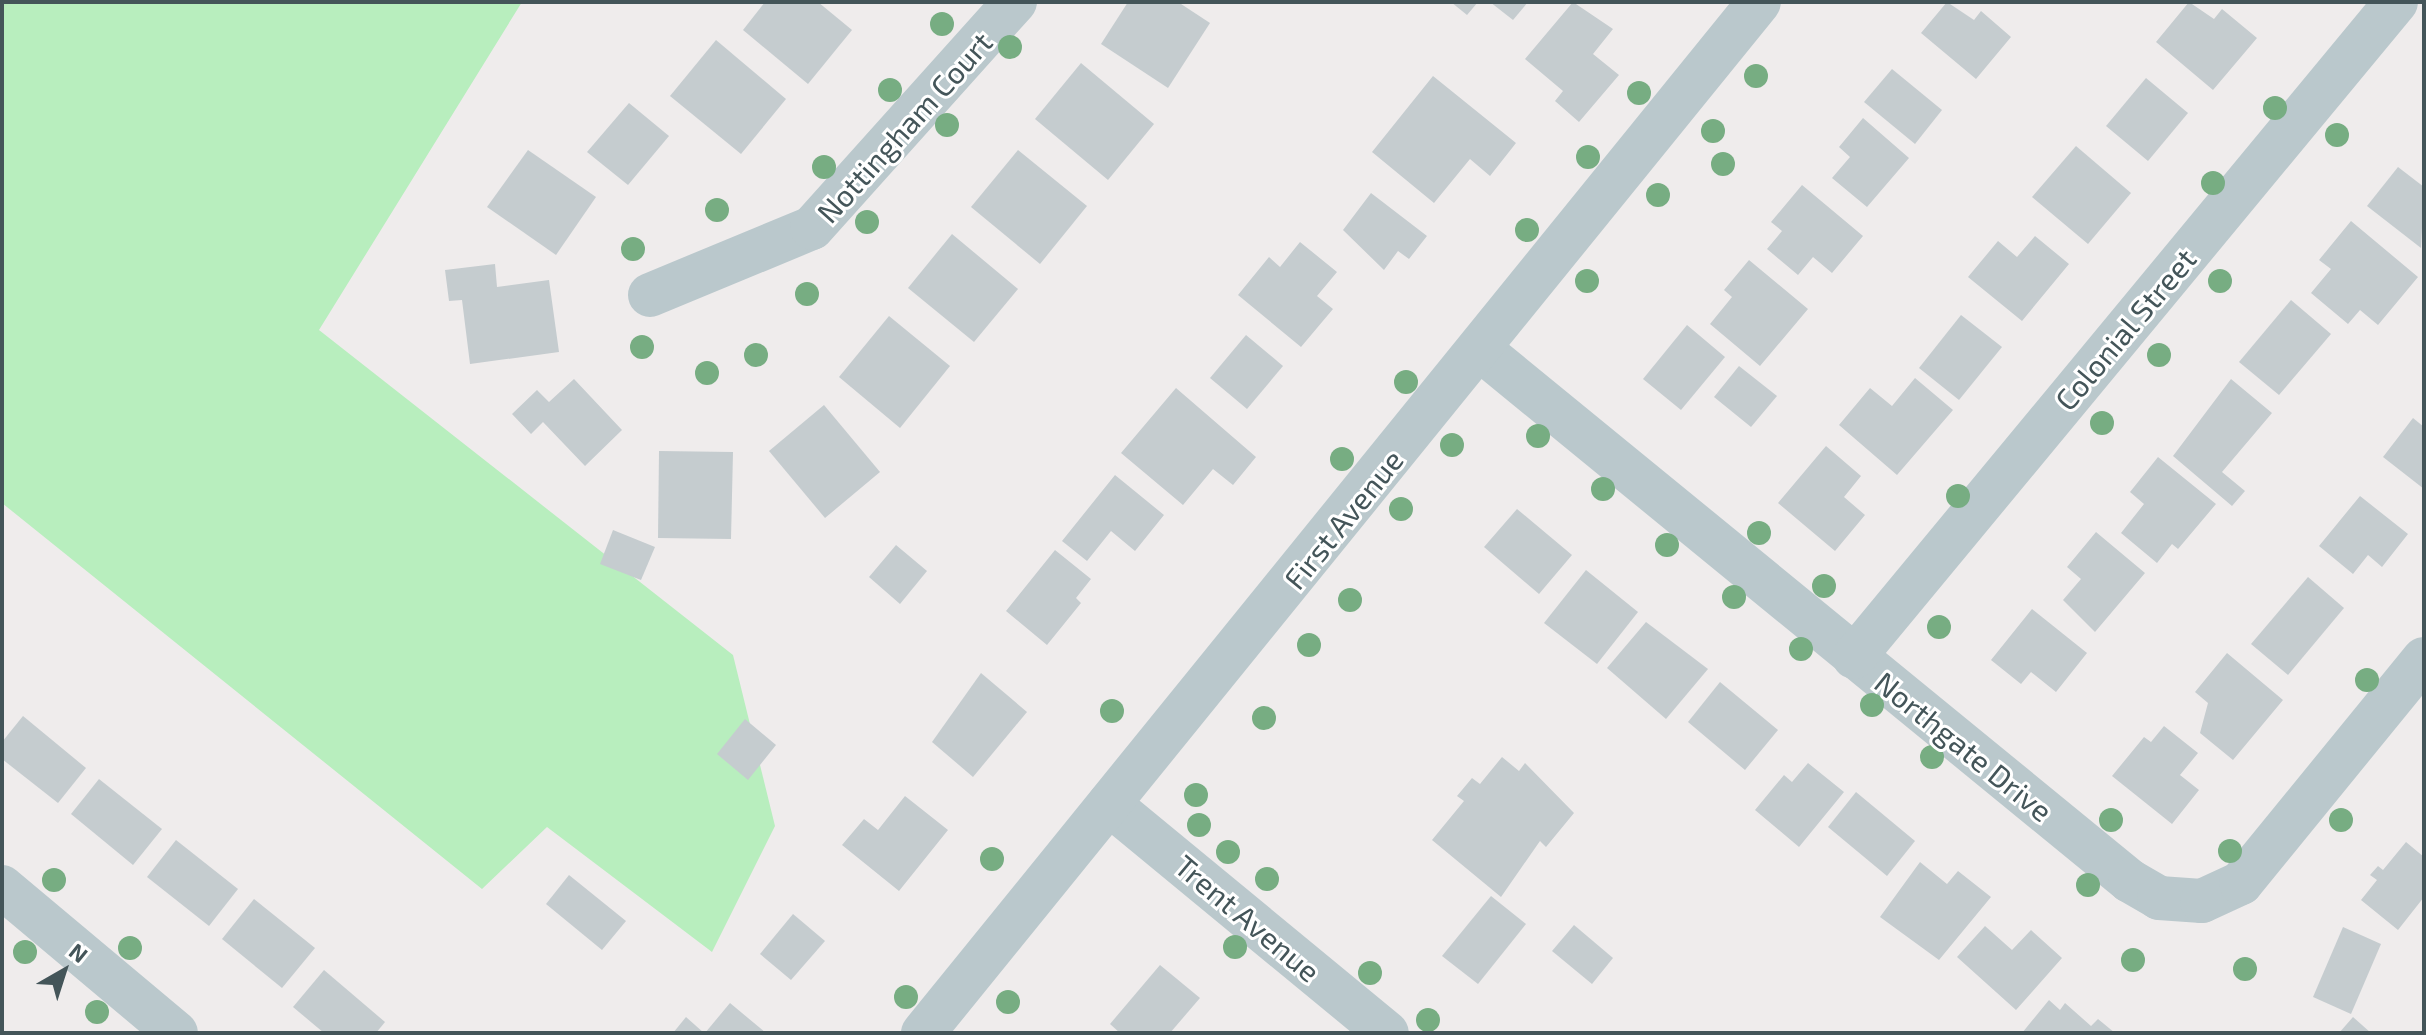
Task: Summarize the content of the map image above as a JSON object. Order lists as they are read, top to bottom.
{
  "streets": {
    "street": [
      "Nottingham Court",
      "Colonial Street",
      "First Avenue",
      "Northgate Drive",
      "Trent Avenue"
    ]
  },
  "crossings": [
    ["Colonial Street", "Northgate Drive"],
    ["First Avenue", "Northgate Drive"],
    ["First Avenue", "Trent Avenue"]
  ],
  "north": "top right"
}
